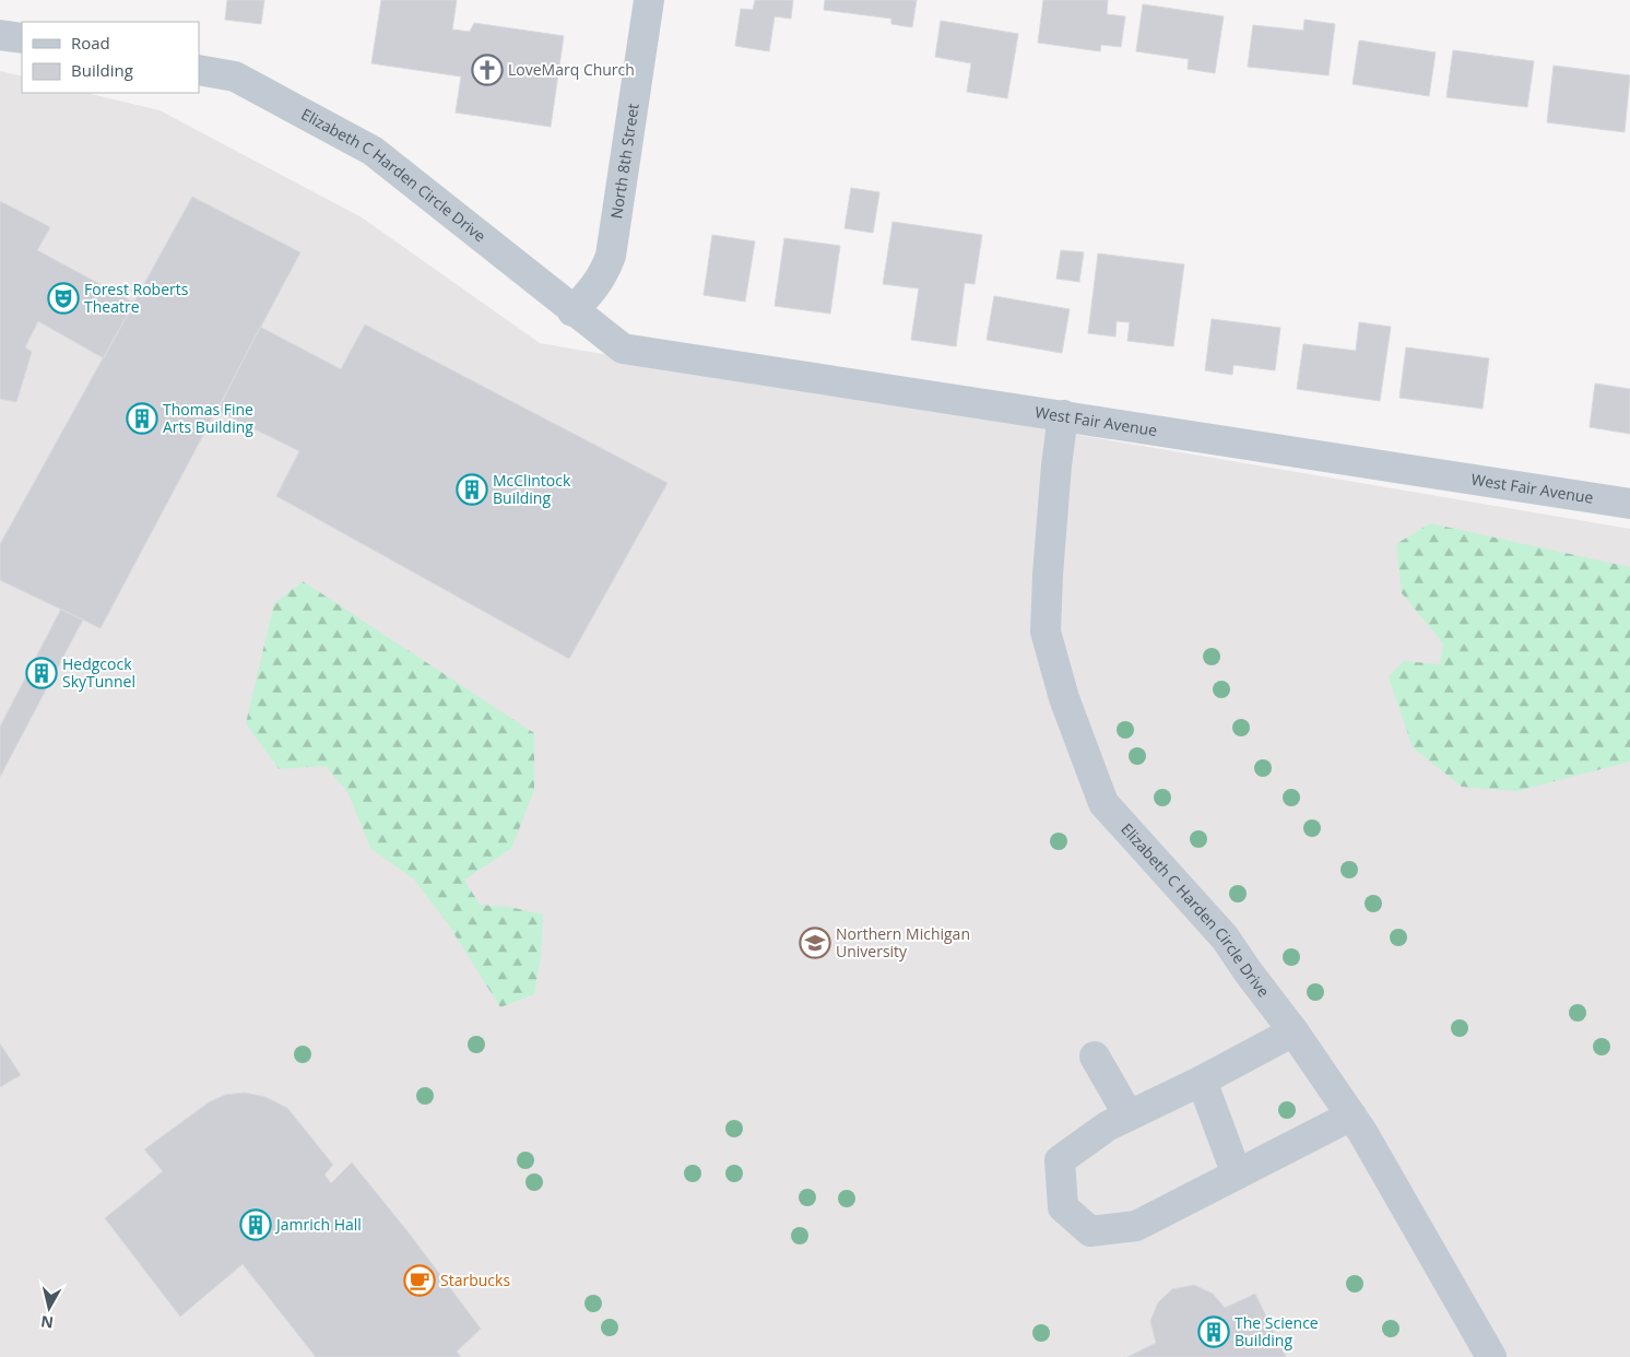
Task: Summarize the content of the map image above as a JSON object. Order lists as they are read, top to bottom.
{
  "streets": {
    "street": ["North 8th Street", "Elizabeth C Harden Circle Drive", "West Fair Avenue"]
  },
  "crossings": [
    ["North 8th Street", "Elizabeth C Harden Circle Drive"],
    ["North 8th Street", "West Fair Avenue"],
    ["Elizabeth C Harden Circle Drive", "West Fair Avenue"]
  ],
  "places": {
    "church": ["LoveMarq Church"],
    "theatre": ["Forest Roberts Theatre"],
    "building": [
      "Thomas Fine Arts Building",
      "McClintock Building",
      "Hedgcock SkyTunnel",
      "Jamrich Hall",
      "The Science Building"
    ],
    "school or university": ["Northern Michigan University"],
    "cafe": ["Starbucks"]
  },
  "legend": ["Road", "Building"],
  "north": "bottom"
}
